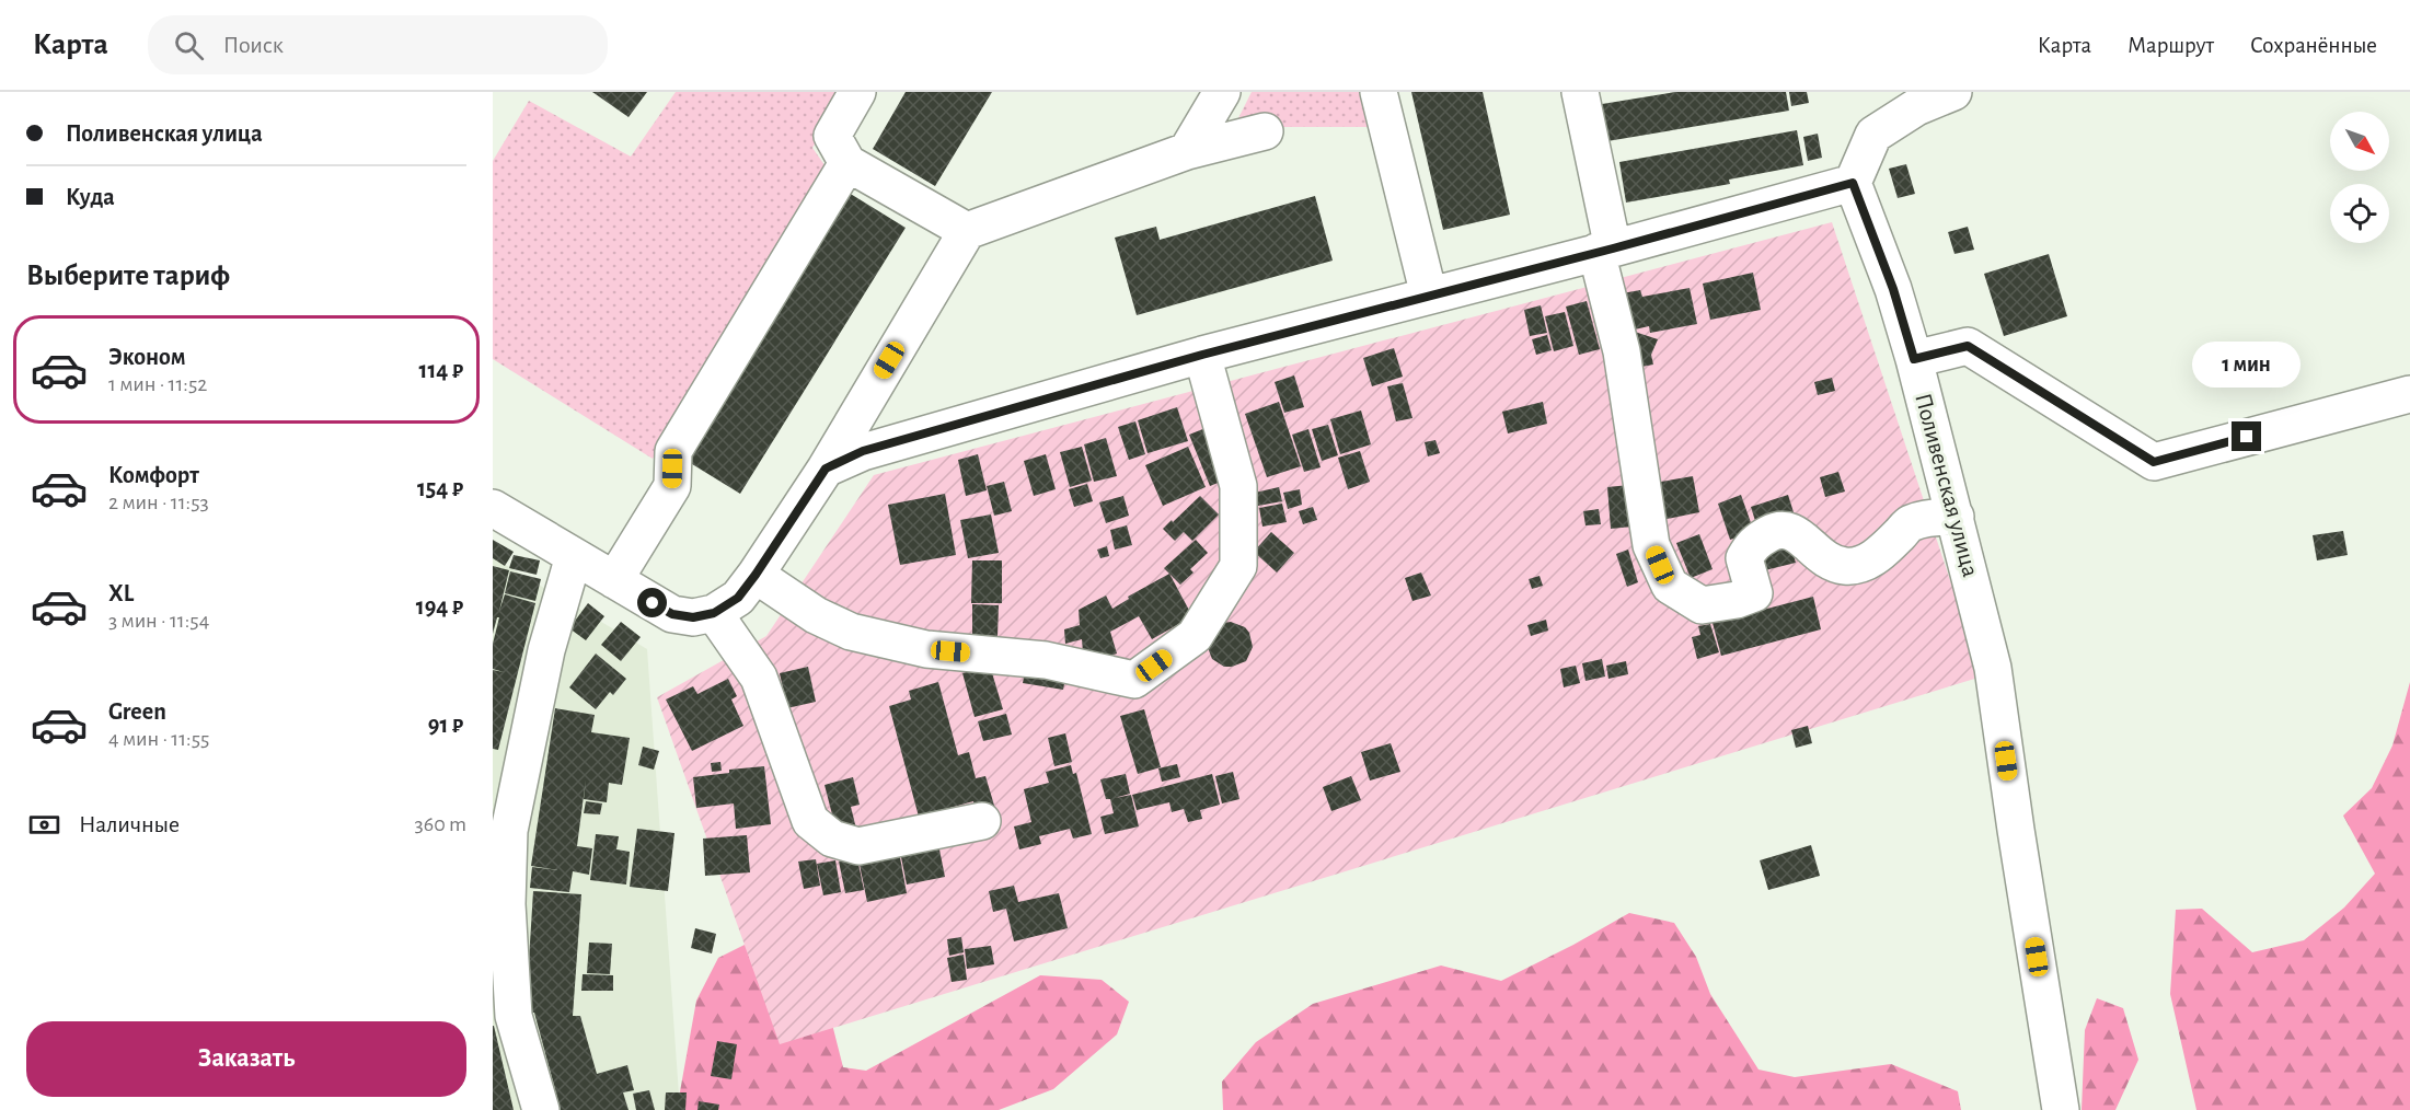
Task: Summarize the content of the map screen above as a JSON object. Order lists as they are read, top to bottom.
{
  "streets": {
    "street": ["Поливенская улица"]
  },
  "north": "bottom right",
  "page": {
    "header": "Карта",
    "search": "Поиск",
    "nav": ["Карта", "Маршрут", "Сохранённые"],
    "banner": ["Поливенская улица", "Куда"],
    "heading": "Выберите тариф",
    "list": [
      {
        "name": "Эконом",
        "note": "1 мин · 11:52",
        "value": "114 ₽"
      },
      {
        "name": "Комфорт",
        "note": "2 мин · 11:53",
        "value": "154 ₽"
      },
      {
        "name": "XL",
        "note": "3 мин · 11:54",
        "value": "194 ₽"
      },
      {
        "name": "Green",
        "note": "4 мин · 11:55",
        "value": "91 ₽"
      }
    ],
    "bubble": "1 мин",
    "pay": ["Наличные", "360 m"],
    "buttons": "Заказать"
  }
}
